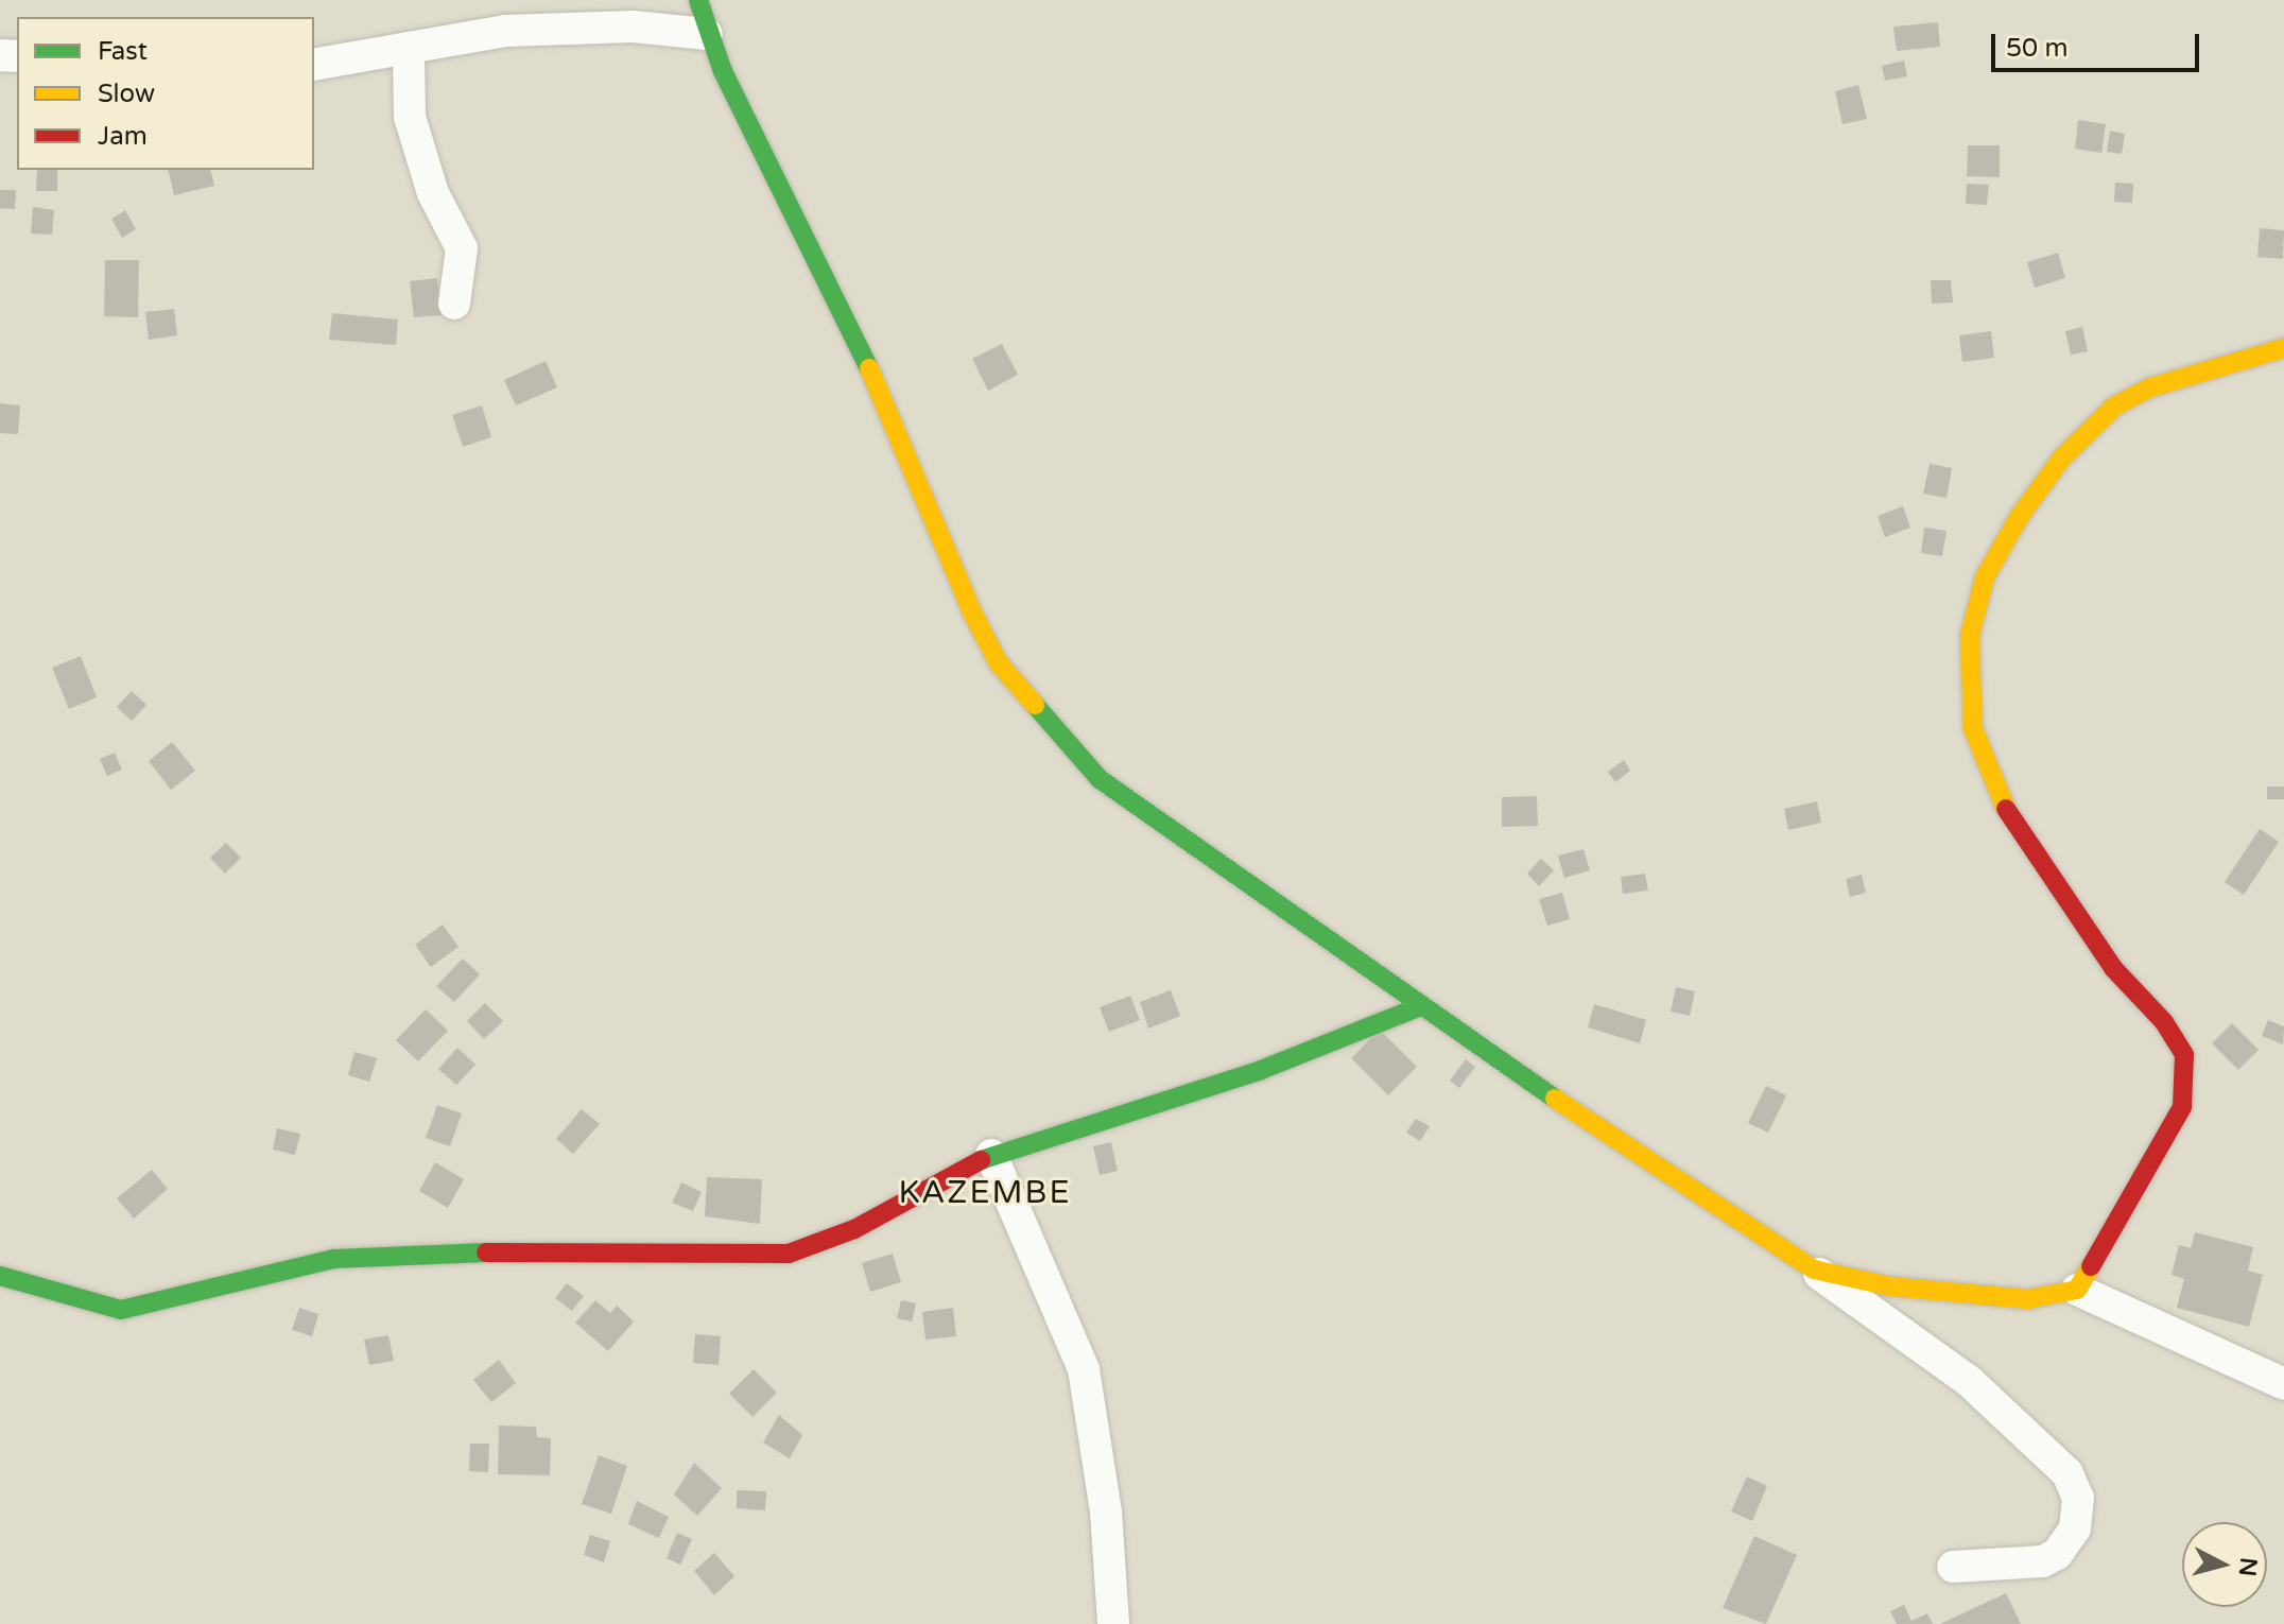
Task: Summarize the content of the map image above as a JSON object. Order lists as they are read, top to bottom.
{
  "districts": ["KAZEMBE"],
  "legend": ["Fast", "Slow", "Jam"],
  "scale_bar": "50 m",
  "north": "right"
}
